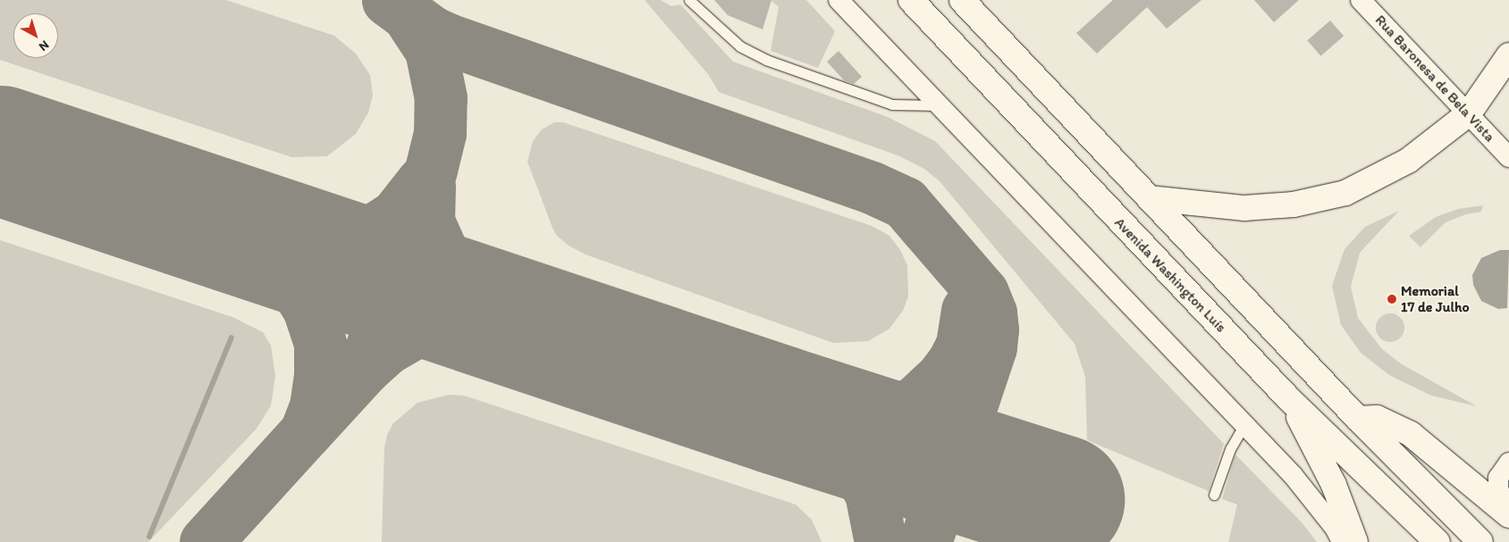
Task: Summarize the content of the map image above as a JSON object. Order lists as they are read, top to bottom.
{
  "streets": {
    "main road": ["Avenida Washington Luís"],
    "street": ["Rua Baronesa de Bela Vista"]
  },
  "places": ["Memorial 17 de Julho"],
  "north": "bottom right"
}
